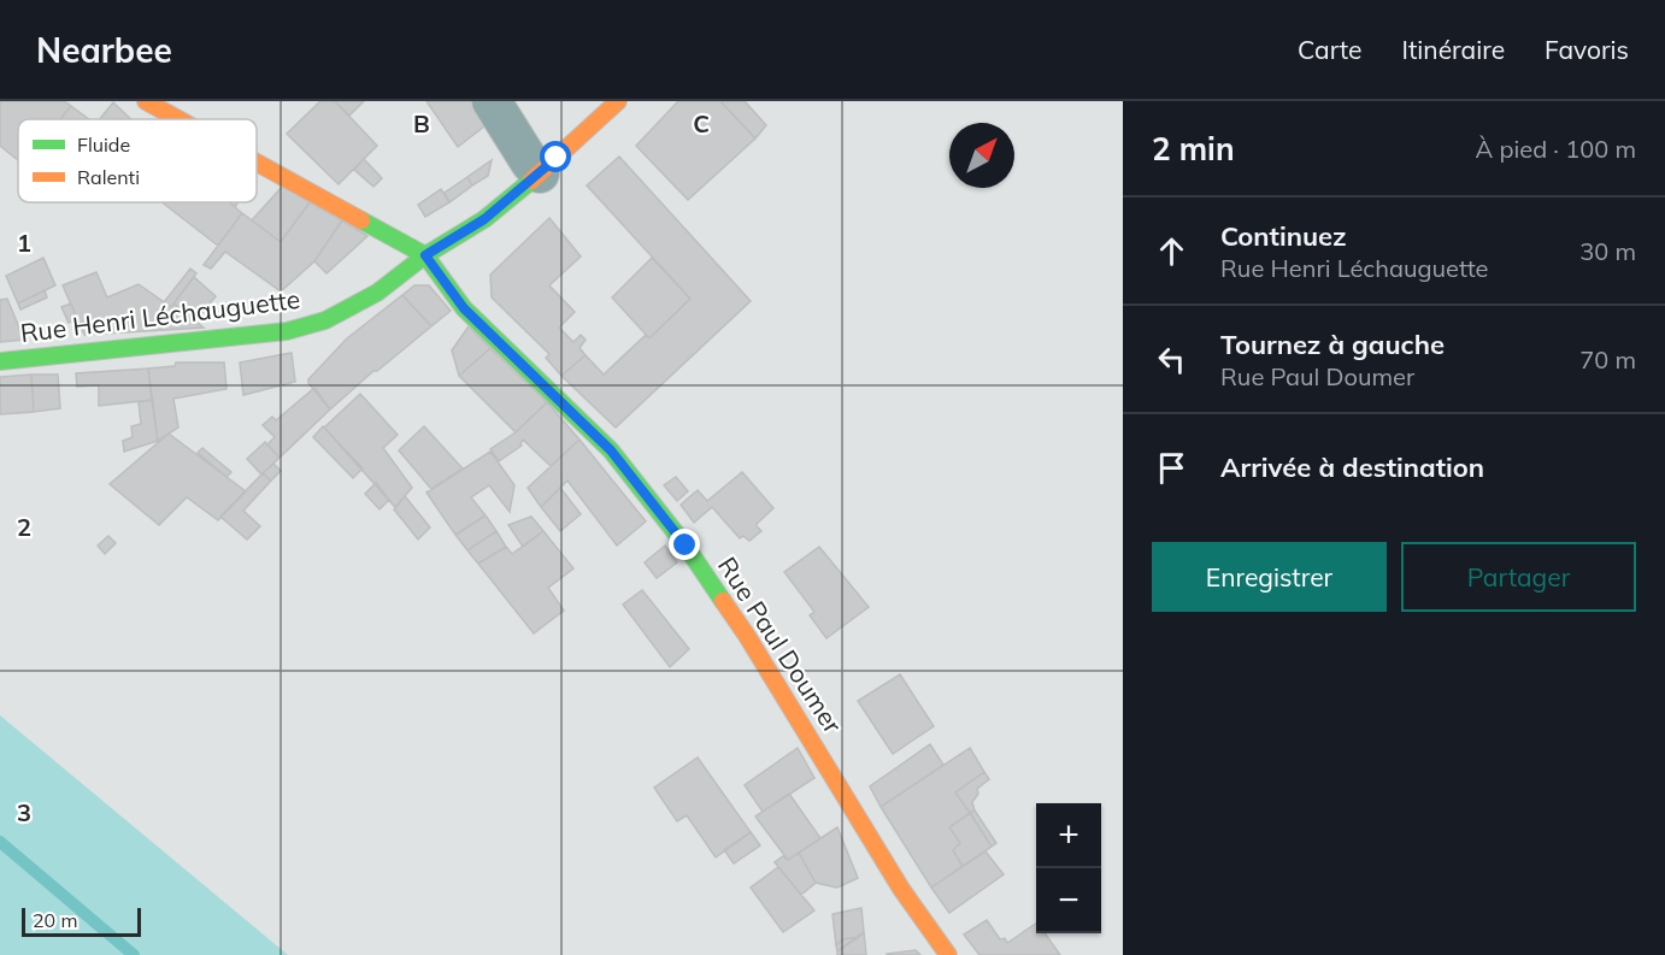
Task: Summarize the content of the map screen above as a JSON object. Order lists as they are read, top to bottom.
{
  "streets": {
    "street": ["Rue Henri Léchauguette", "Rue Paul Doumer"]
  },
  "crossings": [
    ["Rue Henri Léchauguette", "Rue Paul Doumer"]
  ],
  "legend": ["Fluide", "Ralenti"],
  "scale_bar": "20 m",
  "north": "top right",
  "page": {
    "header": "Nearbee",
    "nav": ["Carte", "Itinéraire", "Favoris"],
    "heading": ["2 min", "À pied · 100 m"],
    "list": [
      ["Continuez", "Rue Henri Léchauguette", "30 m"],
      ["Tournez à gauche", "Rue Paul Doumer", "70 m"],
      "Arrivée à destination"
    ],
    "buttons": ["Enregistrer", "Partager"],
    "map_buttons": ["+", "−"],
    "scale": "20 m"
  },
  "grid": {
    "columns": ["B", "C"],
    "rows": ["1", "2", "3"]
  }
}
